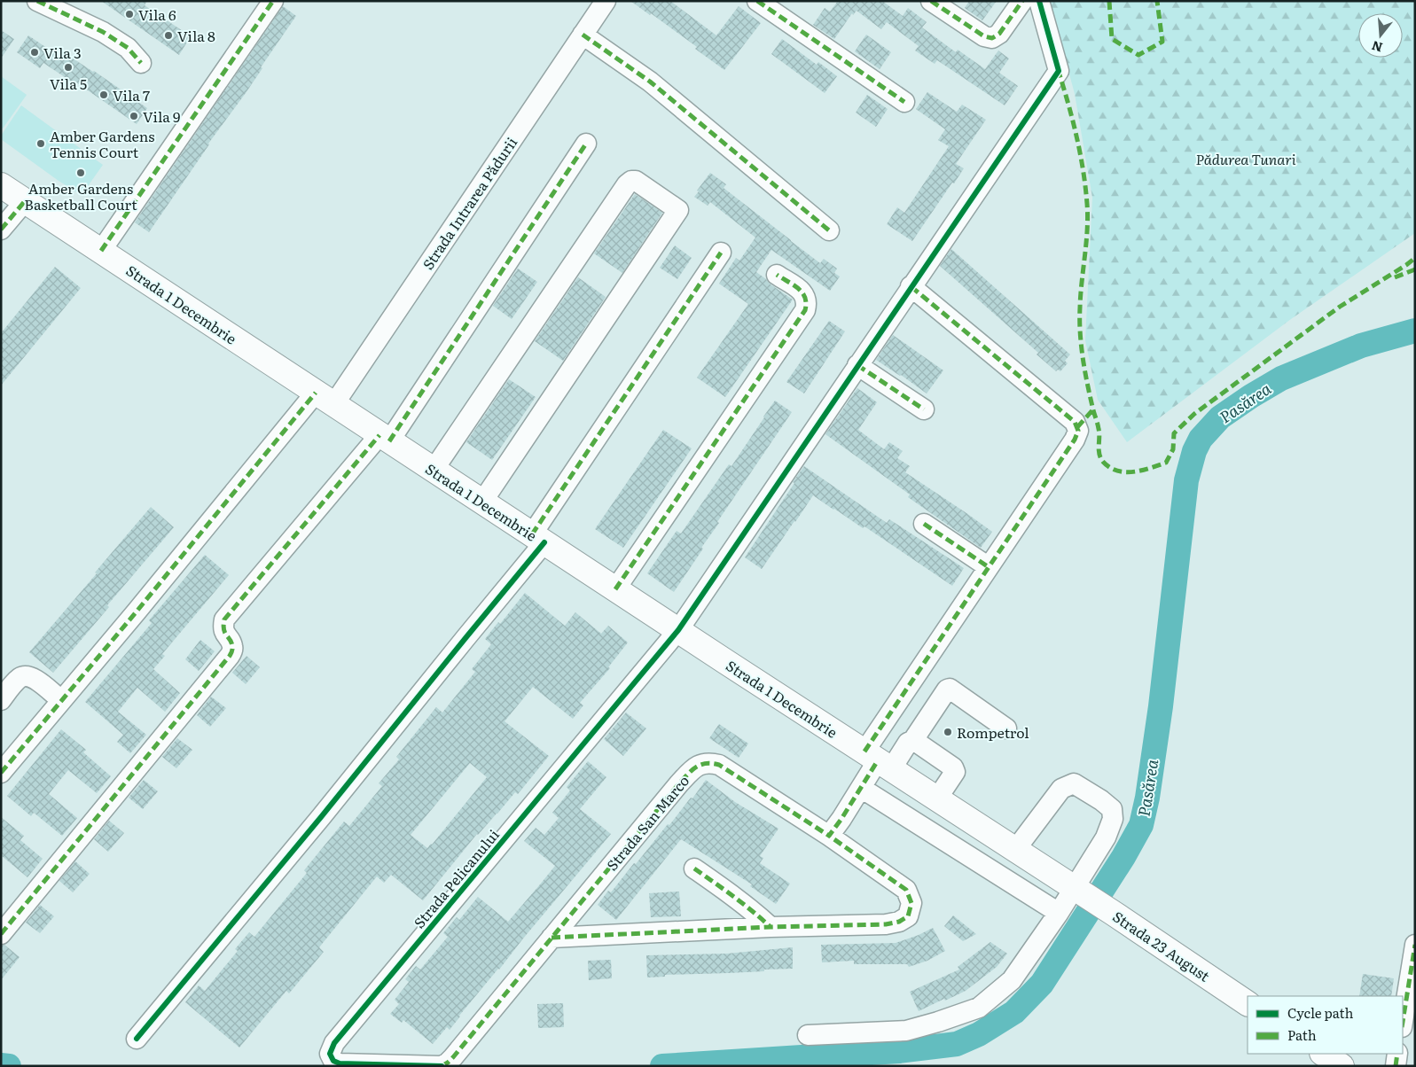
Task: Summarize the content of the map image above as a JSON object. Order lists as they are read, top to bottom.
{
  "streets": {
    "main road": ["Strada 1 Decembrie", "Strada 23 August"],
    "street": ["Strada Intrarea Pădurii", "Strada San Marco", "Strada Pelicanului"]
  },
  "crossings": [
    ["Strada Intrarea Pădurii", "Strada 1 Decembrie"],
    ["Strada 1 Decembrie", "Strada Pelicanului"],
    ["Strada 1 Decembrie", "Strada 23 August"],
    ["Strada San Marco", "Strada Pelicanului"]
  ],
  "water": ["Pasărea"],
  "parks": ["Pădurea Tunari"],
  "places": [
    "Vila 6",
    "Vila 8",
    "Vila 3",
    "Vila 5",
    "Vila 7",
    "Vila 9",
    "Amber Gardens Tennis Court",
    "Amber Gardens Basketball Court",
    "Rompetrol"
  ],
  "legend": ["Cycle path", "Path"],
  "north": "bottom"
}
